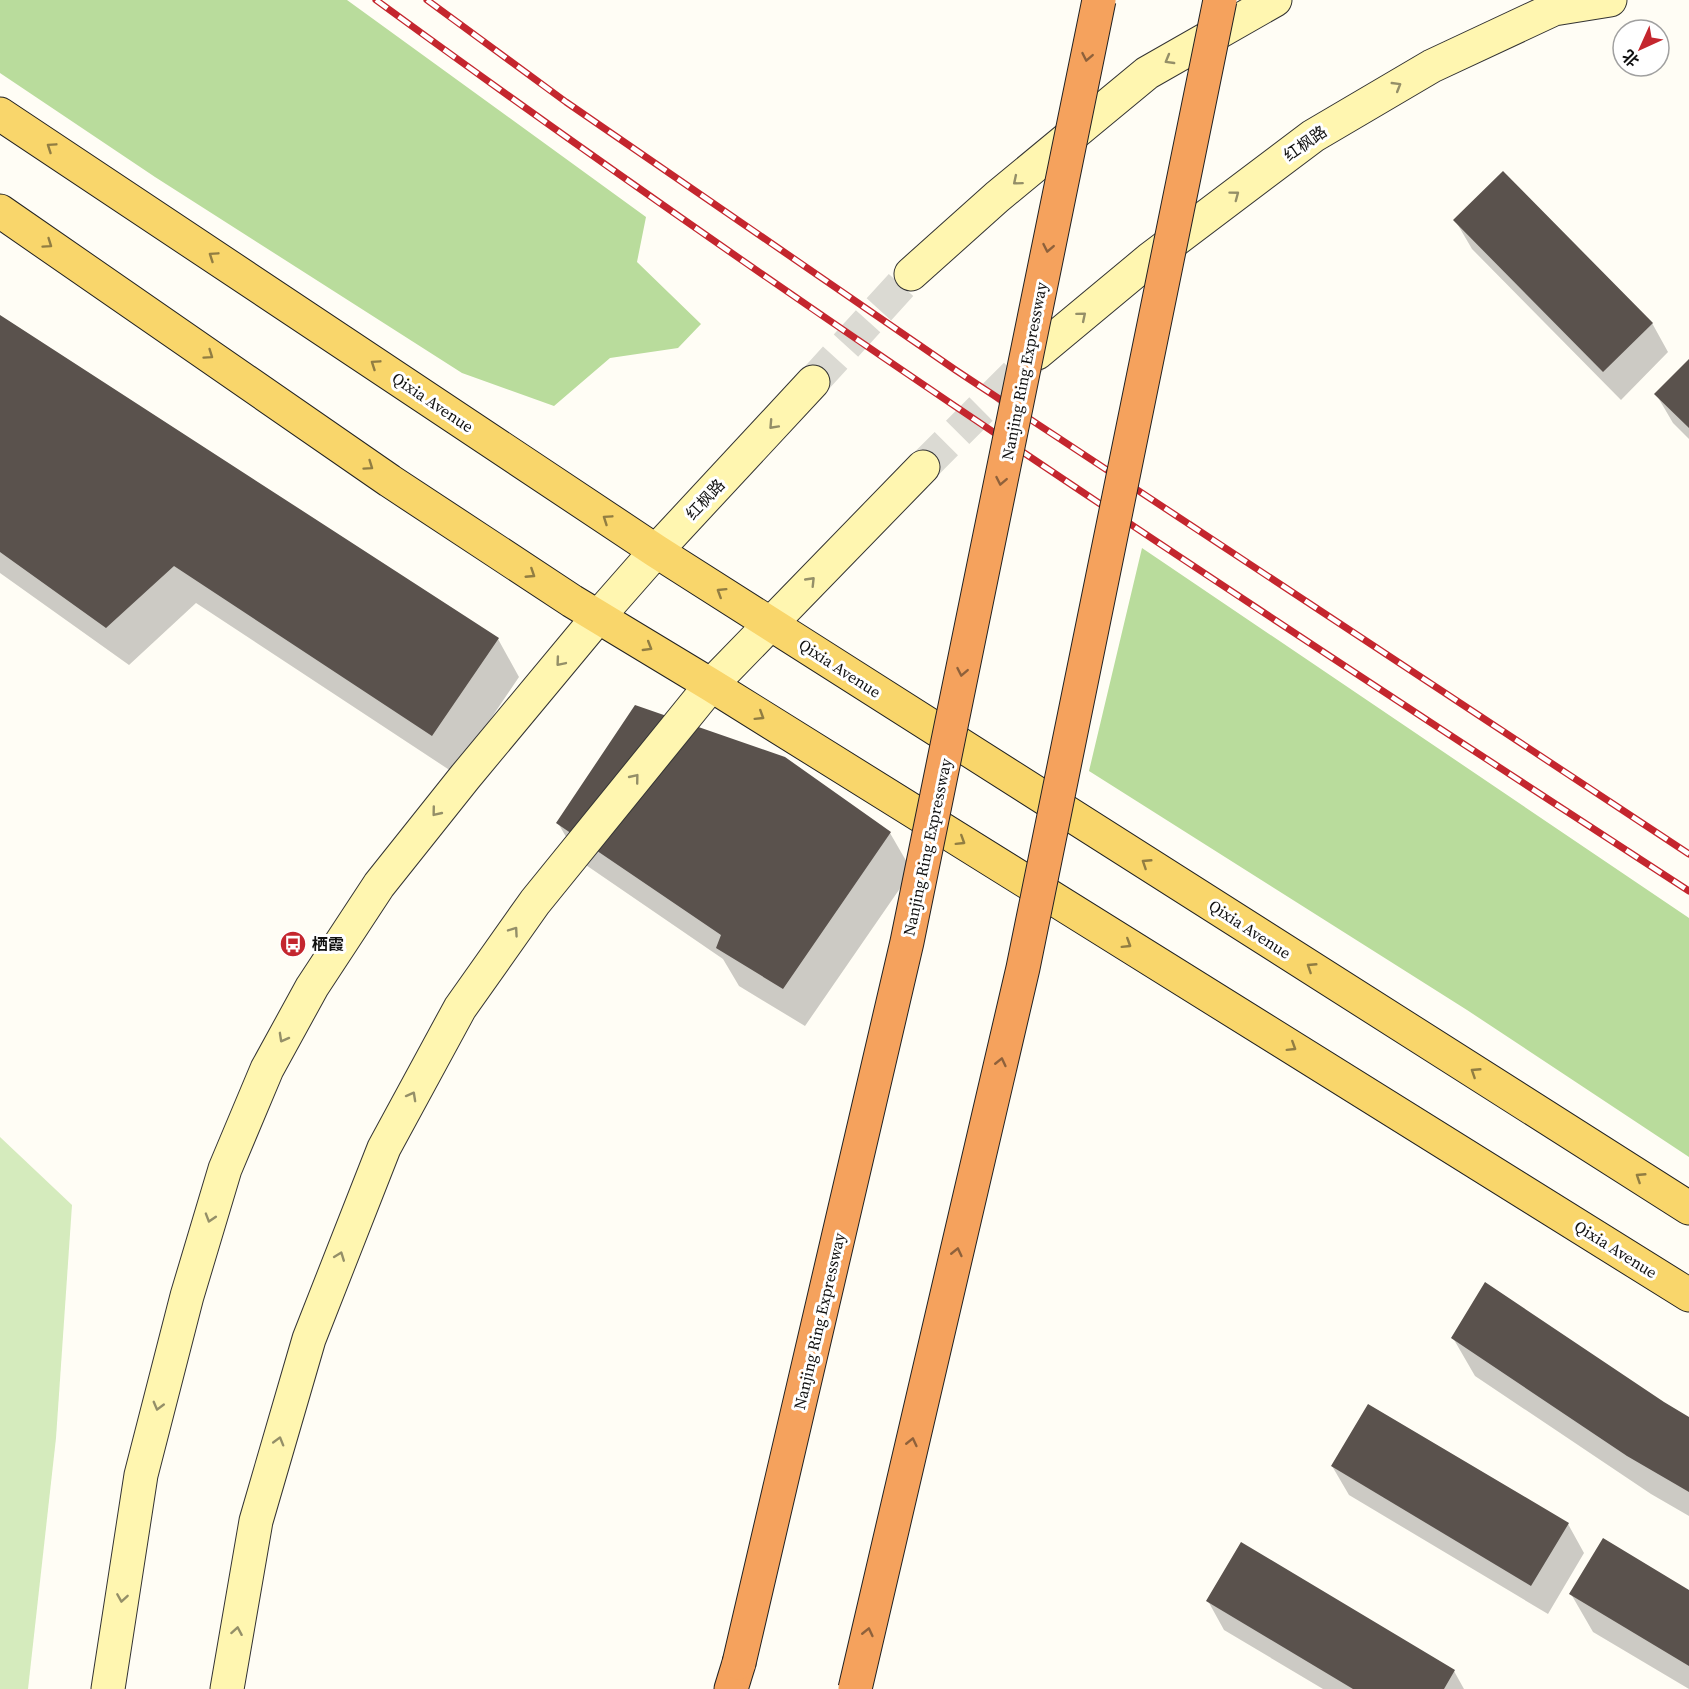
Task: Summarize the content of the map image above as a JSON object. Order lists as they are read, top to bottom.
{
  "streets": {
    "highway": ["Nanjing Ring Expressway"],
    "main road": ["红枫路", "Qixia Avenue"]
  },
  "crossings": [
    ["红枫路", "Qixia Avenue"]
  ],
  "places": {
    "bus stop": ["栖霞"]
  },
  "north": "bottom left"
}
